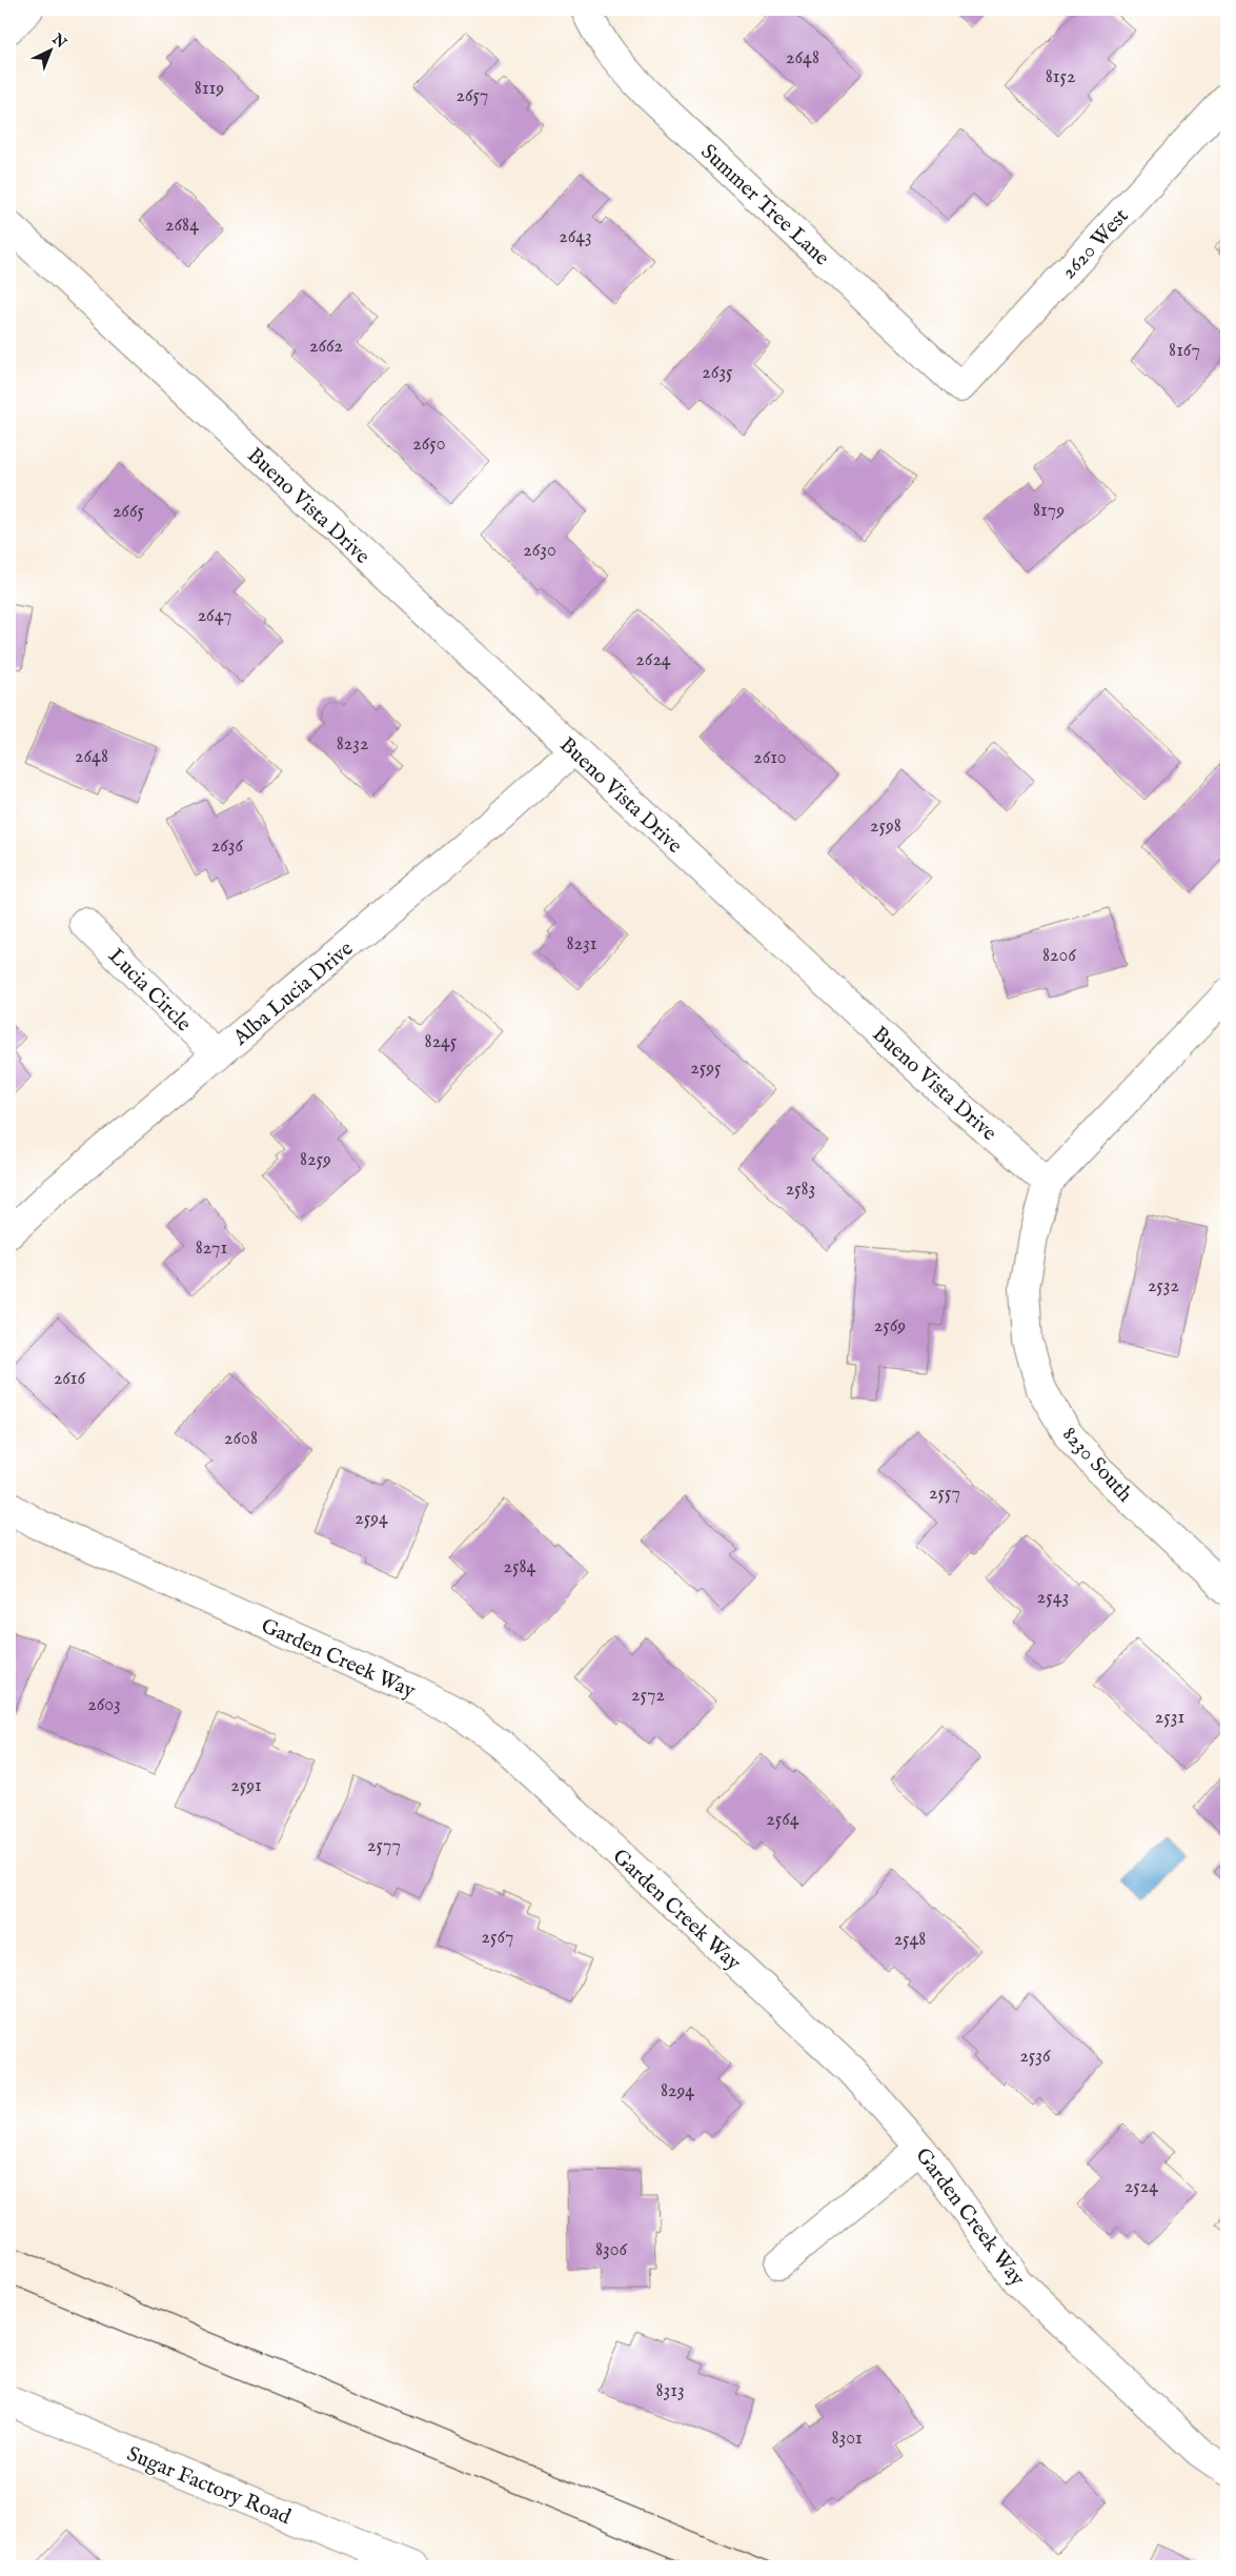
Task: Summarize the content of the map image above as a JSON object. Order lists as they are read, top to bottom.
{
  "streets": {
    "street": [
      "Summer Tree Lane",
      "2620 West",
      "Bueno Vista Drive",
      "Lucia Circle",
      "Alba Lucia Drive",
      "8230 South",
      "Garden Creek Way",
      "Sugar Factory Road"
    ]
  },
  "crossings": [
    ["Summer Tree Lane", "2620 West"],
    ["Bueno Vista Drive", "Alba Lucia Drive"],
    ["Bueno Vista Drive", "8230 South"],
    ["Lucia Circle", "Alba Lucia Drive"]
  ],
  "house_numbers": [
    "2648",
    "8152",
    "8119",
    "2657",
    "2684",
    "2643",
    "2662",
    "8167",
    "2635",
    "2650",
    "8179",
    "2665",
    "2630",
    "2647",
    "2624",
    "8232",
    "2648",
    "2610",
    "2598",
    "2636",
    "8231",
    "8206",
    "8245",
    "2595",
    "8259",
    "2583",
    "8271",
    "2532",
    "2569",
    "2616",
    "2608",
    "2557",
    "2594",
    "2584",
    "2543",
    "2572",
    "2603",
    "2531",
    "2591",
    "2564",
    "2577",
    "2567",
    "2548",
    "2536",
    "8294",
    "2524",
    "8306",
    "8313",
    "8301"
  ],
  "north": "top right"
}
